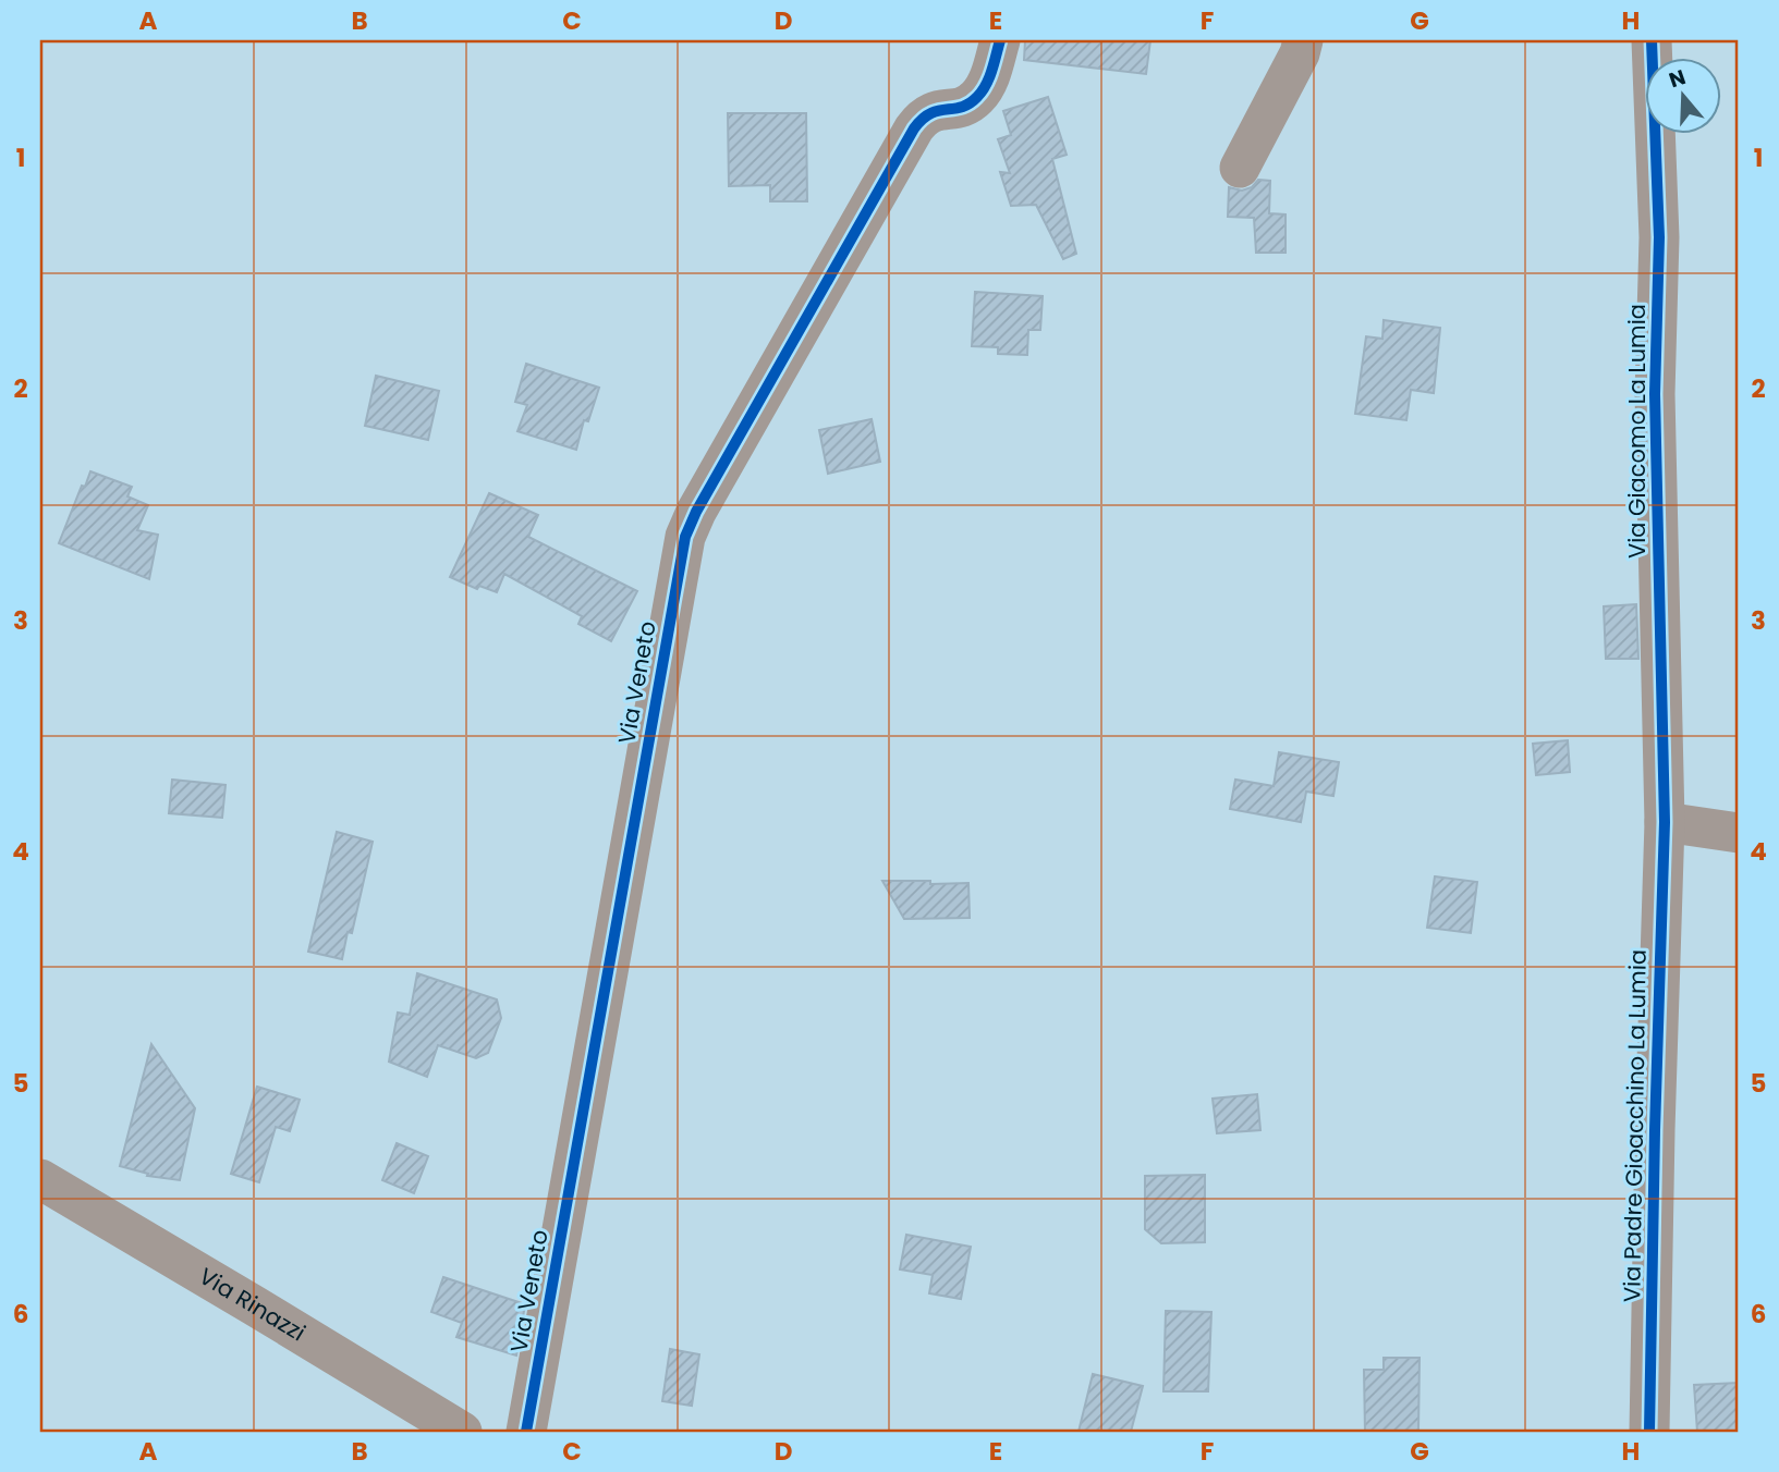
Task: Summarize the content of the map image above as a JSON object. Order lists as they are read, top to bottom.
{
  "streets": {
    "street": [
      "Via Giacomo La Lumia",
      "Via Veneto",
      "Via Padre Gioacchino La Lumia",
      "Via Rinazzi"
    ]
  },
  "crossings": [
    ["Via Giacomo La Lumia", "Via Padre Gioacchino La Lumia"]
  ],
  "north": "top",
  "grid": {
    "columns": [
      "A",
      "B",
      "C",
      "D",
      "E",
      "F",
      "G",
      "H"
    ],
    "rows": [
      "1",
      "2",
      "3",
      "4",
      "5",
      "6"
    ]
  }
}
